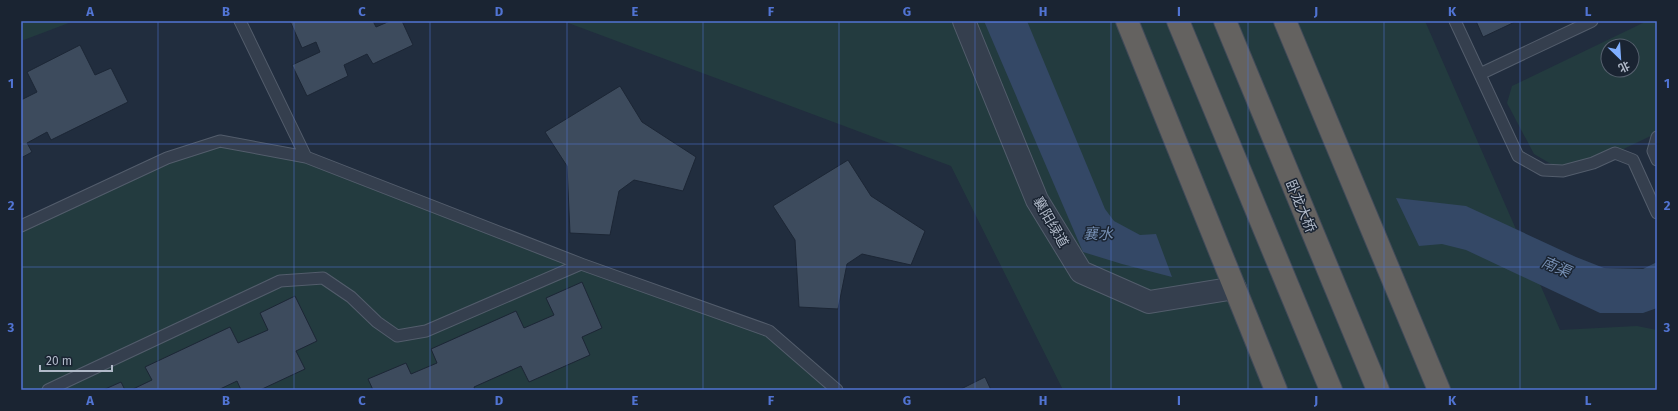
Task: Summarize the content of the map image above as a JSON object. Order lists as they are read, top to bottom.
{
  "streets": {
    "highway": ["卧龙大桥"],
    "street": ["襄阳绿道"]
  },
  "water": ["襄水", "南渠"],
  "scale_bar": "20 m",
  "north": "bottom right",
  "grid": {
    "columns": [
      "A",
      "B",
      "C",
      "D",
      "E",
      "F",
      "G",
      "H",
      "I",
      "J",
      "K",
      "L"
    ],
    "rows": ["1", "2", "3"]
  }
}
